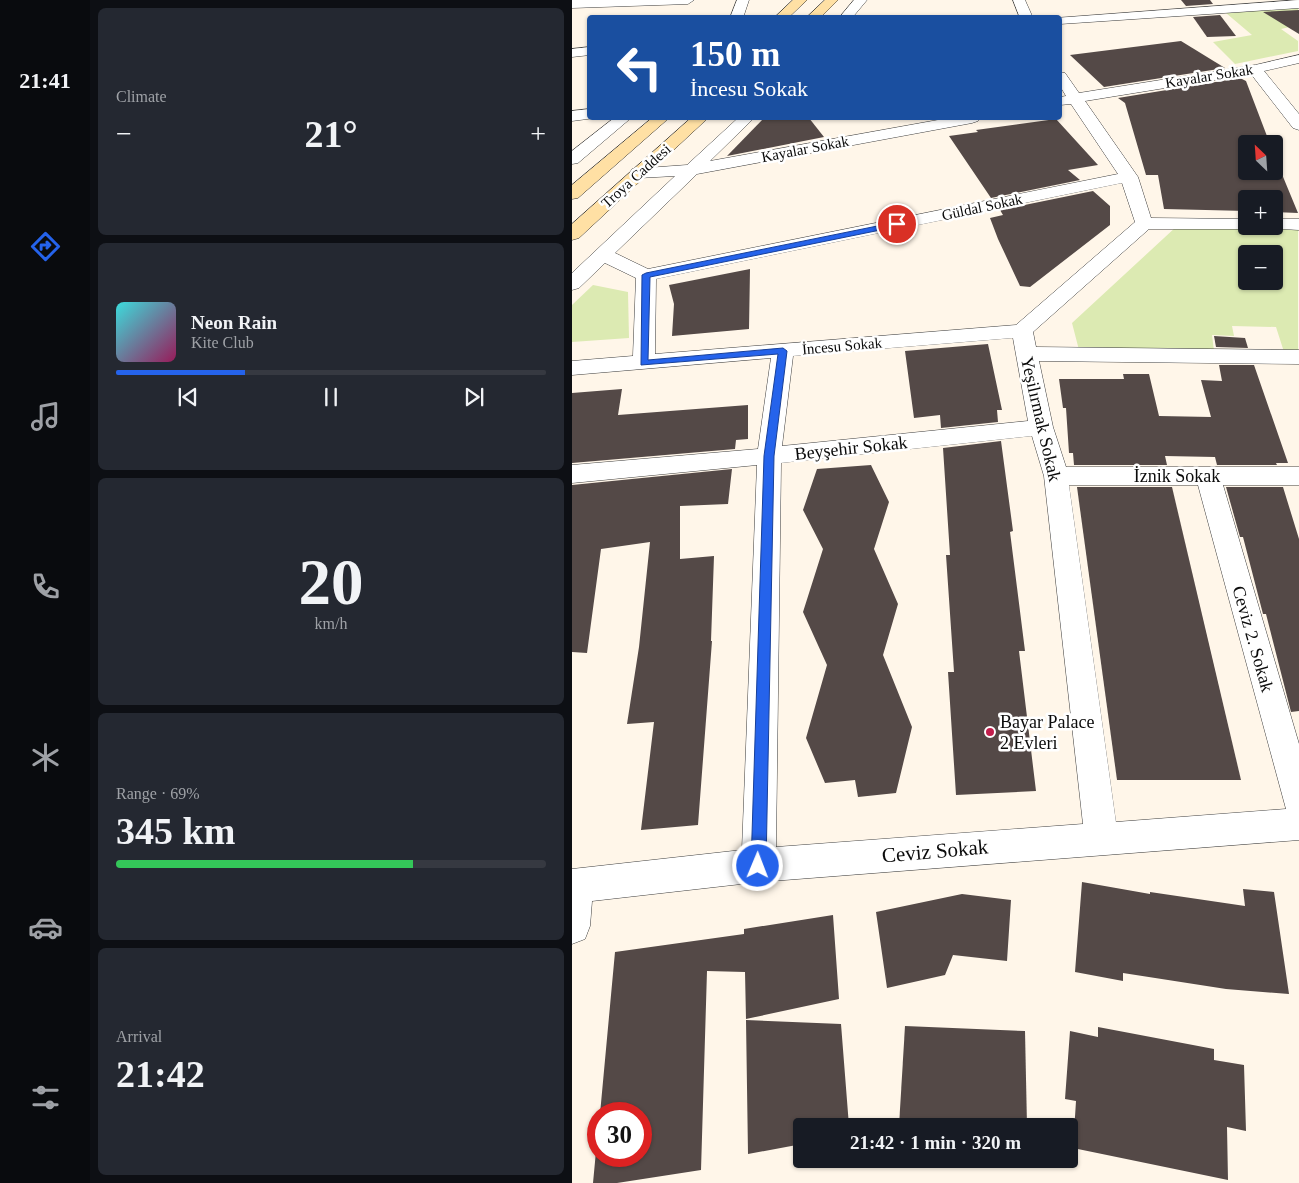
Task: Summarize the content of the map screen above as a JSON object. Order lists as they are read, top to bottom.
{
  "streets": {
    "main road": ["Troya Caddesi"],
    "street": [
      "Kayalar Sokak",
      "Güldal Sokak",
      "İncesu Sokak",
      "Yeşilırmak Sokak",
      "Beyşehir Sokak",
      "İznik Sokak",
      "Ceviz 2. Sokak",
      "Ceviz Sokak"
    ]
  },
  "crossings": [
    ["Kayalar Sokak", "Troya Caddesi"],
    ["İncesu Sokak", "Yeşilırmak Sokak"],
    ["Yeşilırmak Sokak", "Beyşehir Sokak"],
    ["Yeşilırmak Sokak", "İznik Sokak"],
    ["Yeşilırmak Sokak", "Ceviz Sokak"],
    ["İznik Sokak", "Ceviz 2. Sokak"]
  ],
  "places": ["Bayar Palace 2 Evleri"],
  "north": "top left",
  "page": {
    "tabs": "21:41",
    "tile": [
      "Climate",
      ["20", "km/h"],
      ["Range · 69%", "345 km"],
      ["Arrival", "21:42"]
    ],
    "turn": ["150 m", "İncesu Sokak"],
    "heat": ["−", "21°", "+"],
    "map_buttons": ["+", "−"],
    "song": ["Neon Rain", "Kite Club"],
    "limit": "30",
    "trip": "21:42 · 1 min · 320 m"
  }
}
